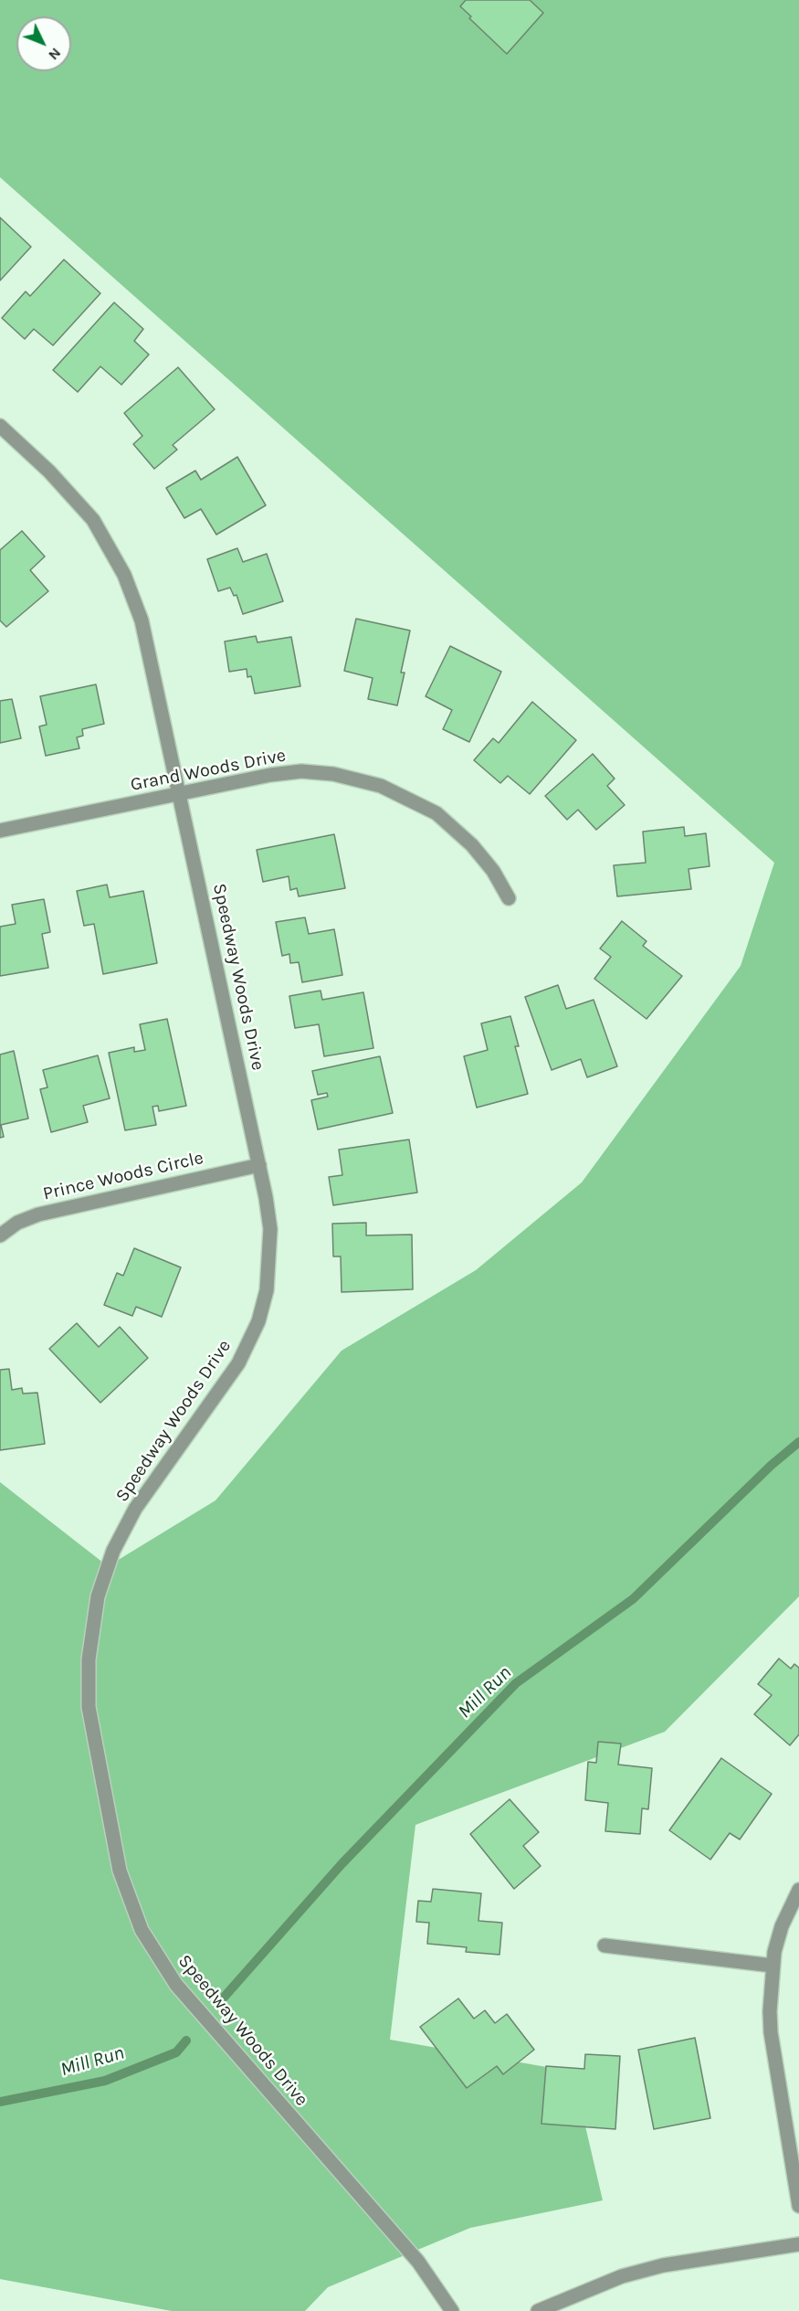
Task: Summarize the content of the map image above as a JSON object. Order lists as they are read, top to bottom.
{
  "streets": {
    "street": ["Grand Woods Drive", "Speedway Woods Drive", "Prince Woods Circle"]
  },
  "crossings": [
    ["Grand Woods Drive", "Speedway Woods Drive"],
    ["Speedway Woods Drive", "Prince Woods Circle"]
  ],
  "water": ["Mill Run"],
  "north": "bottom right"
}
